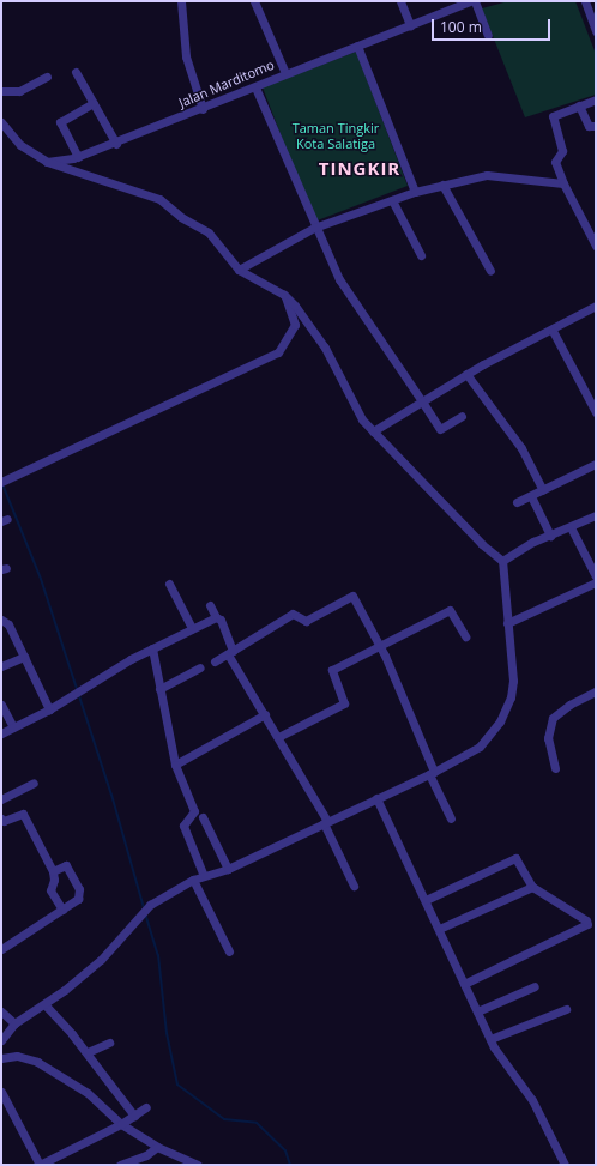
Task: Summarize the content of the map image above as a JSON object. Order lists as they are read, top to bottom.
{
  "streets": {
    "street": ["Jalan Marditomo"]
  },
  "districts": ["TINGKIR"],
  "parks": ["Taman Tingkir Kota Salatiga"],
  "scale_bar": "100 m"
}
